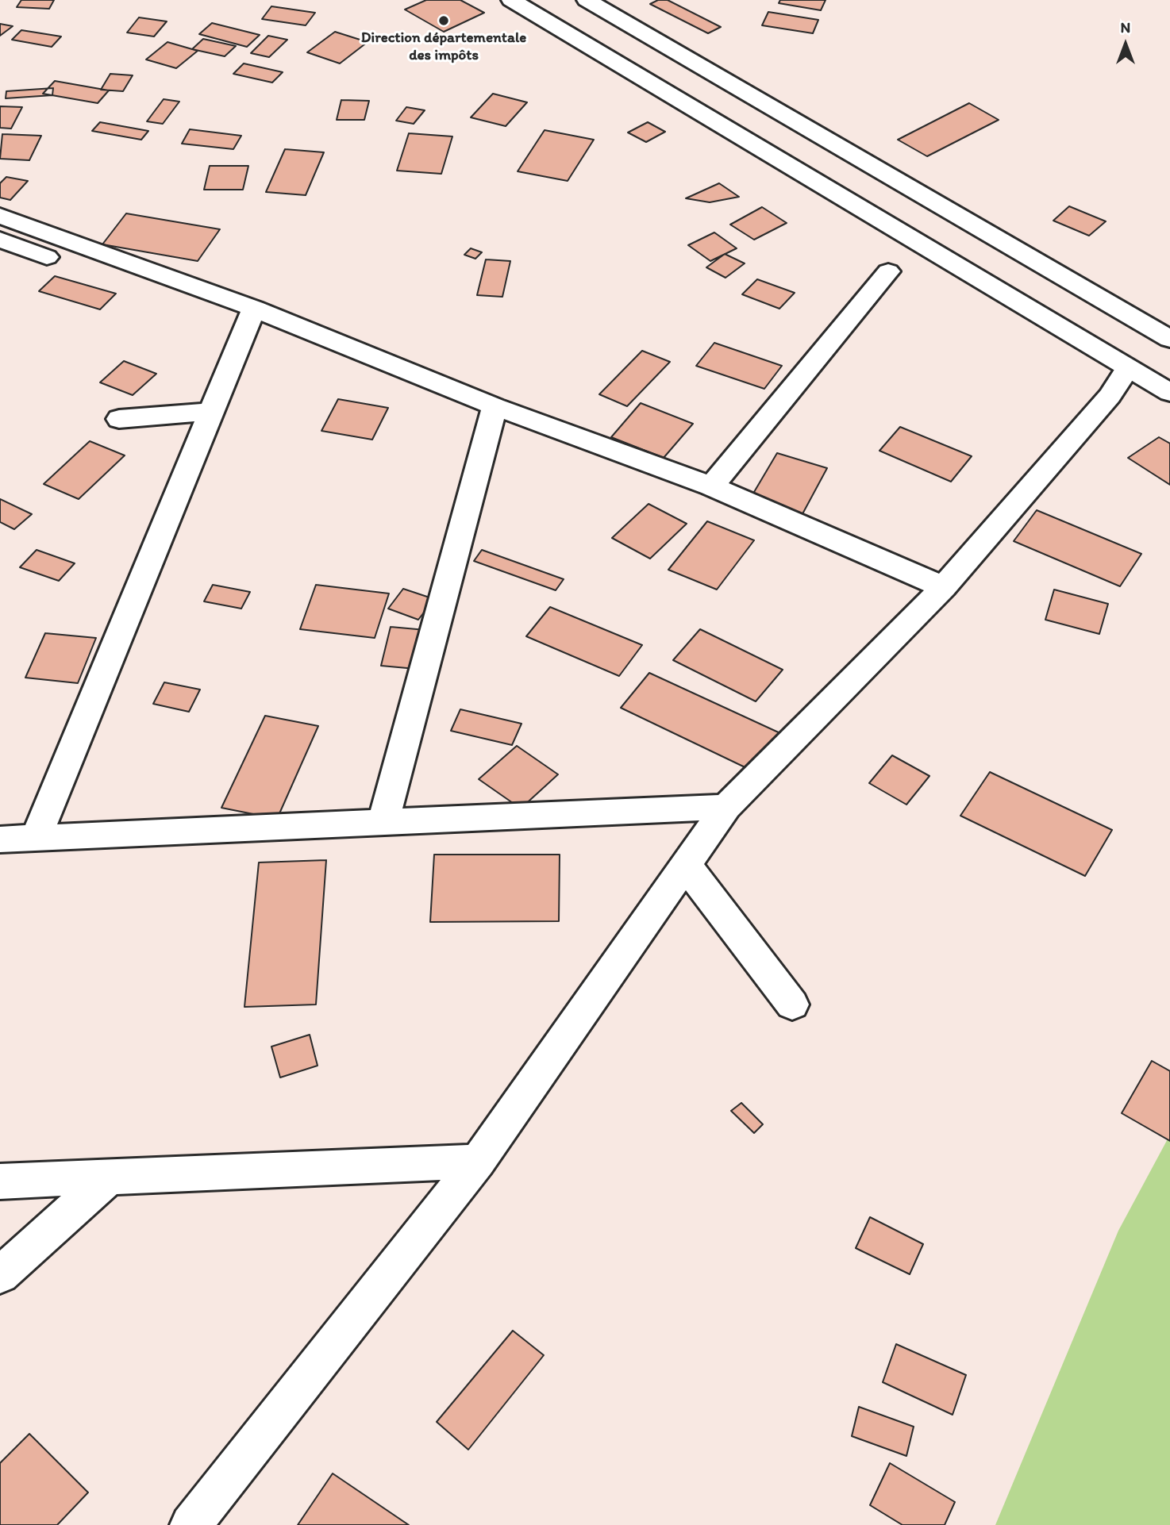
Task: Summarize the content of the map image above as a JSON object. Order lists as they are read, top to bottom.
{
  "places": ["Direction départementale des impôts"],
  "north": "top"
}
